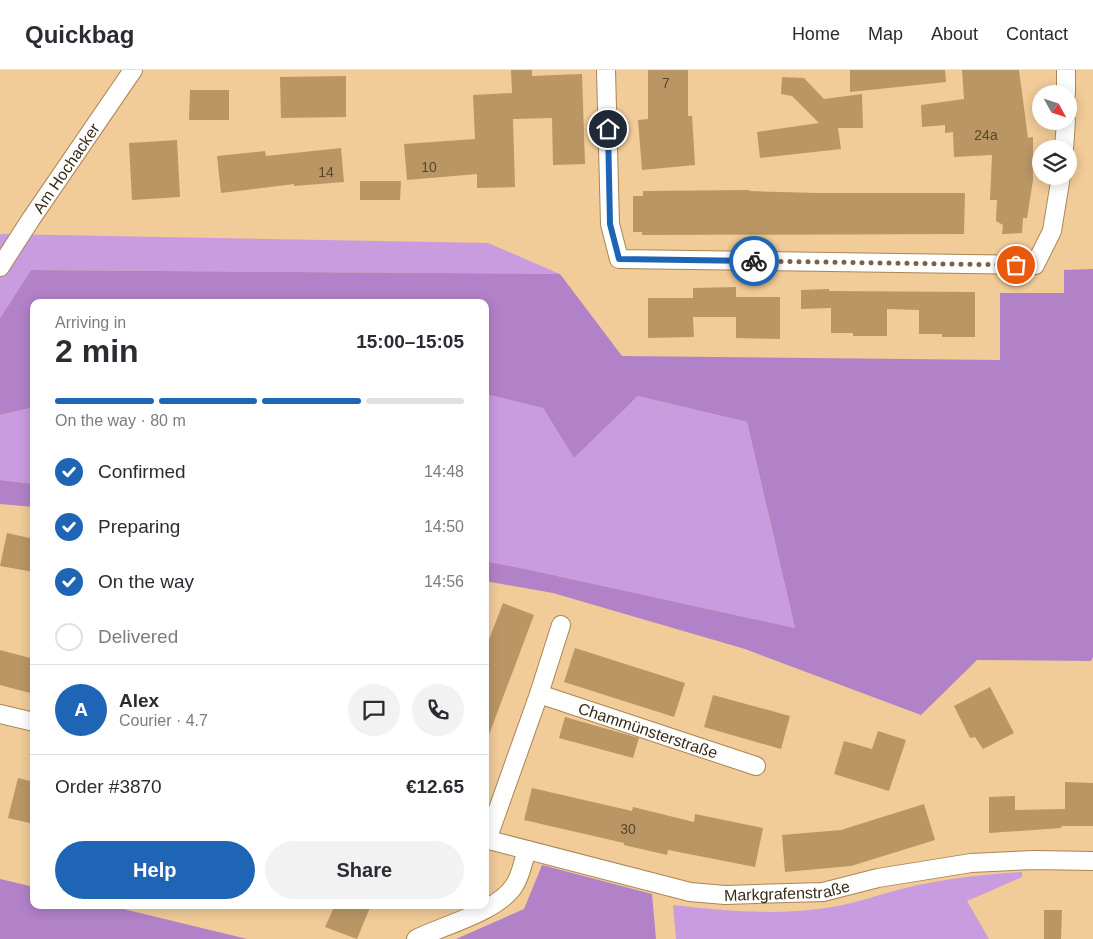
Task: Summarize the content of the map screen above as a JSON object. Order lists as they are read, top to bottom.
{
  "streets": {
    "street": ["Am Hochacker", "Chammünsterstraße", "Markgrafenstraße"]
  },
  "house_numbers": [
    "7",
    "24a",
    "10",
    "14",
    "30"
  ],
  "north": "bottom right",
  "page": {
    "header": "Quickbag",
    "nav": [
      "Home",
      "Map",
      "About",
      "Contact"
    ],
    "heading": ["2 min", "Arriving in", "15:00–15:05"],
    "panel": [
      "Alex",
      "Courier · 4.7",
      "Order #3870",
      "€12.65"
    ],
    "bar": "On the way · 80 m",
    "list": [
      ["Confirmed", "14:48"],
      ["Preparing", "14:50"],
      ["On the way", "14:56"],
      "Delivered"
    ],
    "round": "A",
    "buttons": ["Help", "Share"]
  }
}
